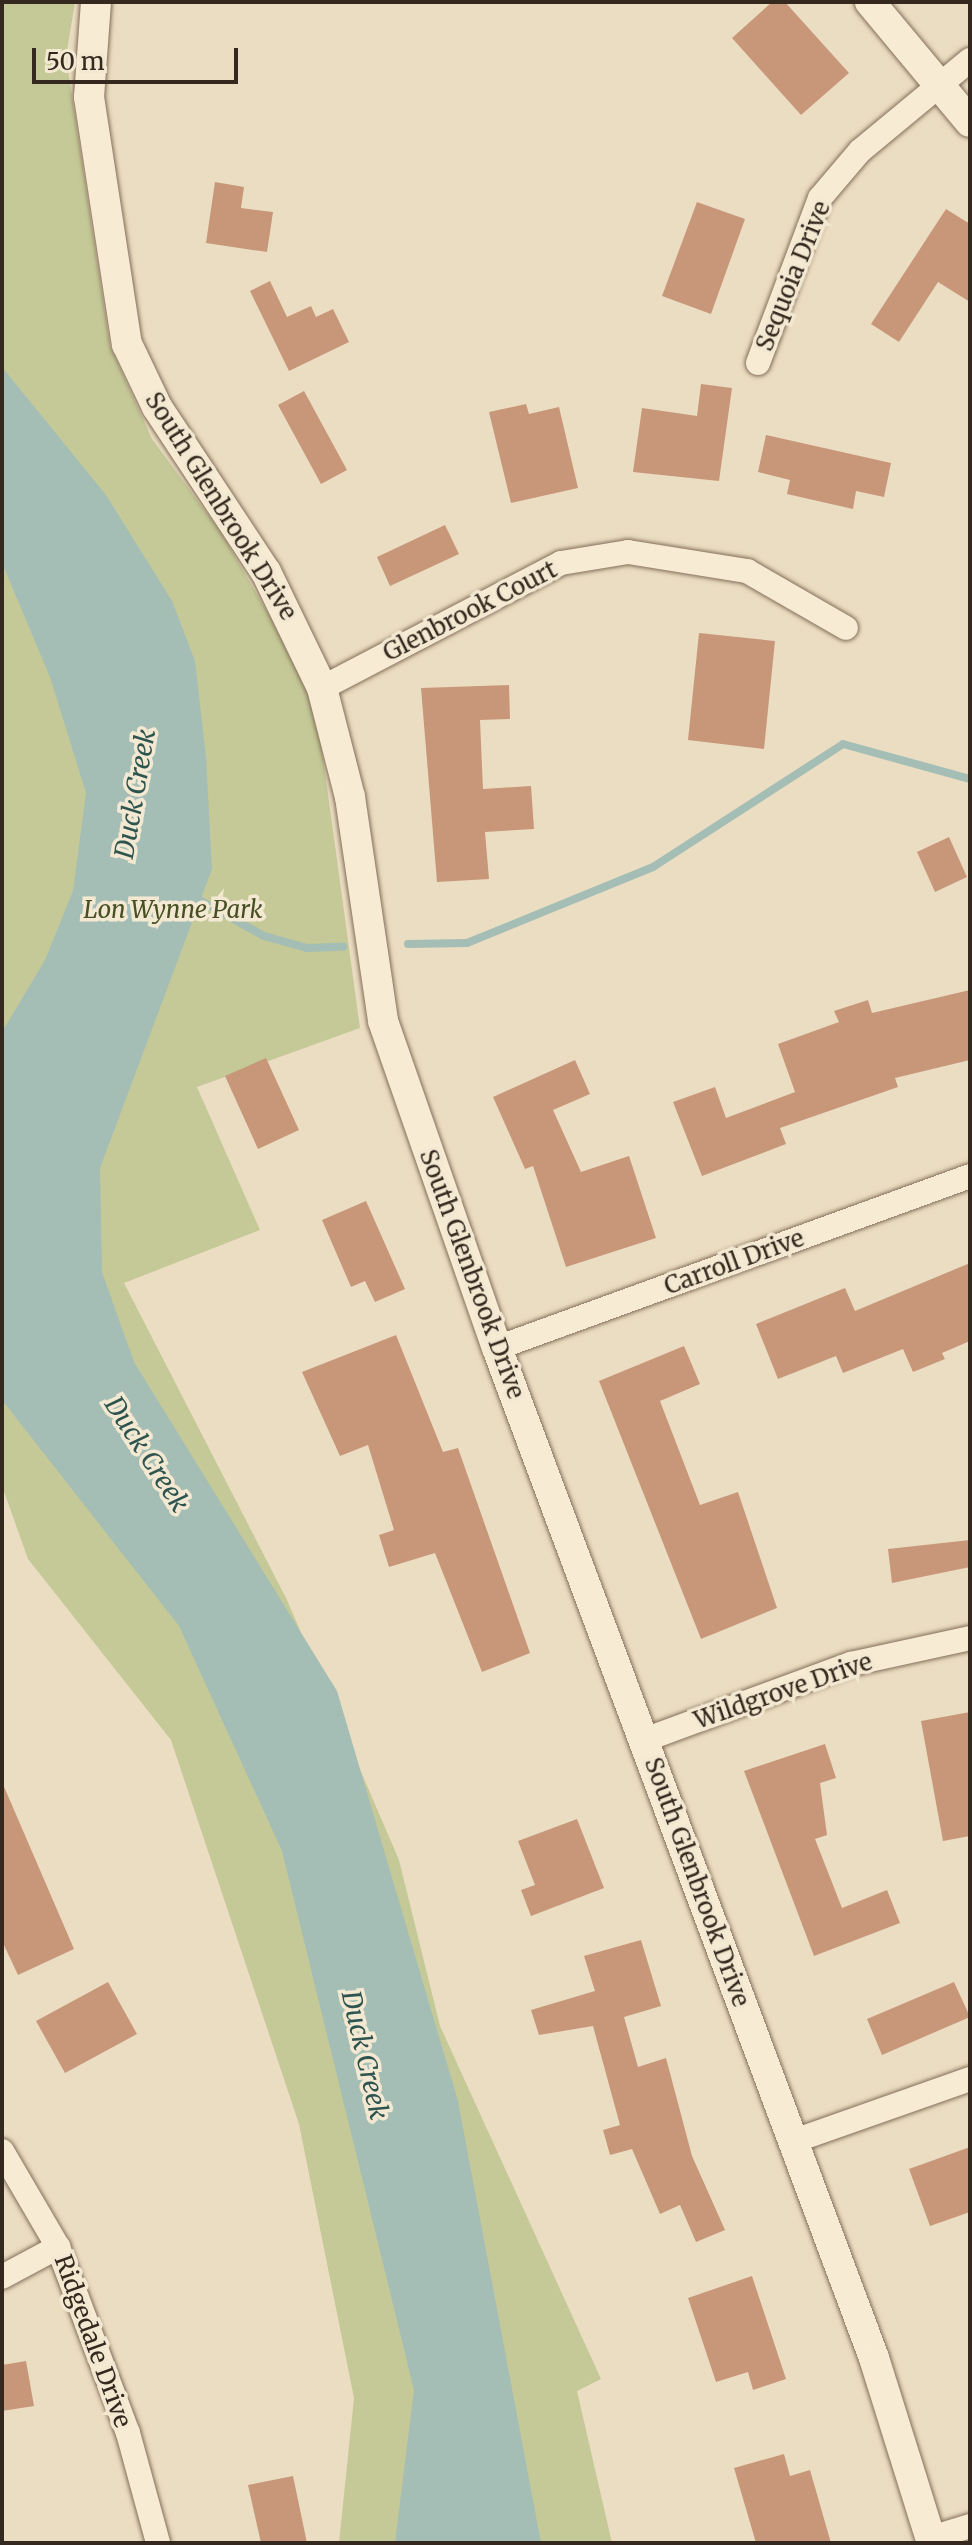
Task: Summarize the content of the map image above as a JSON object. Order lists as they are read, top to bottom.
{
  "streets": {
    "street": [
      "Sequoia Drive",
      "South Glenbrook Drive",
      "Glenbrook Court",
      "Carroll Drive",
      "Wildgrove Drive",
      "Ridgedale Drive"
    ]
  },
  "crossings": [
    ["South Glenbrook Drive", "Glenbrook Court"],
    ["South Glenbrook Drive", "Carroll Drive"],
    ["South Glenbrook Drive", "Wildgrove Drive"]
  ],
  "water": ["Duck Creek"],
  "parks": ["Lon Wynne Park"],
  "scale_bar": "50 m"
}
